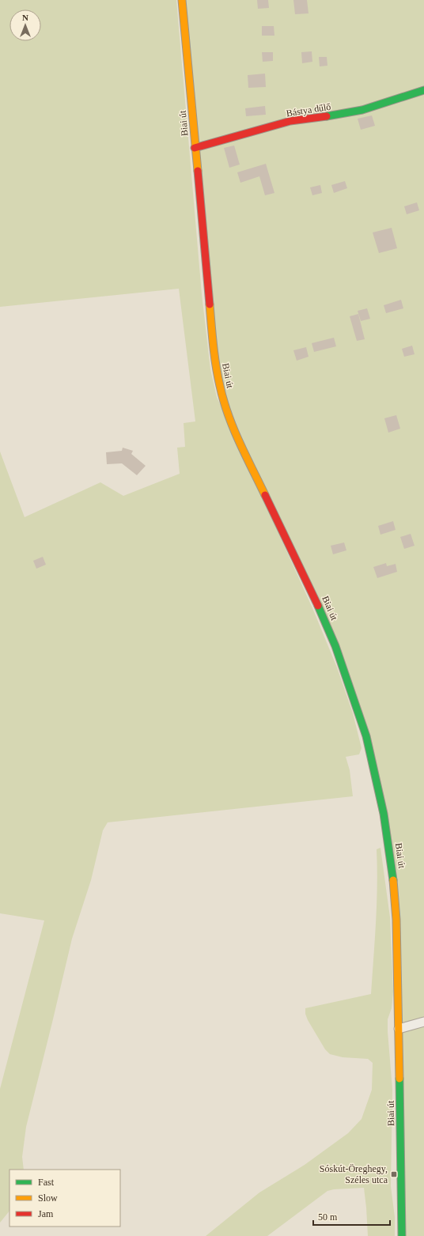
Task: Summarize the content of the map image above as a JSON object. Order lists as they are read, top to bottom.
{
  "streets": {
    "main road": ["Bástya dűlő", "Biai út"]
  },
  "crossings": [
    ["Bástya dűlő", "Biai út"]
  ],
  "places": {
    "transit": ["Sóskút-Öreghegy, Széles utca"]
  },
  "legend": ["Fast", "Slow", "Jam"],
  "scale_bar": "50 m",
  "north": "top"
}
